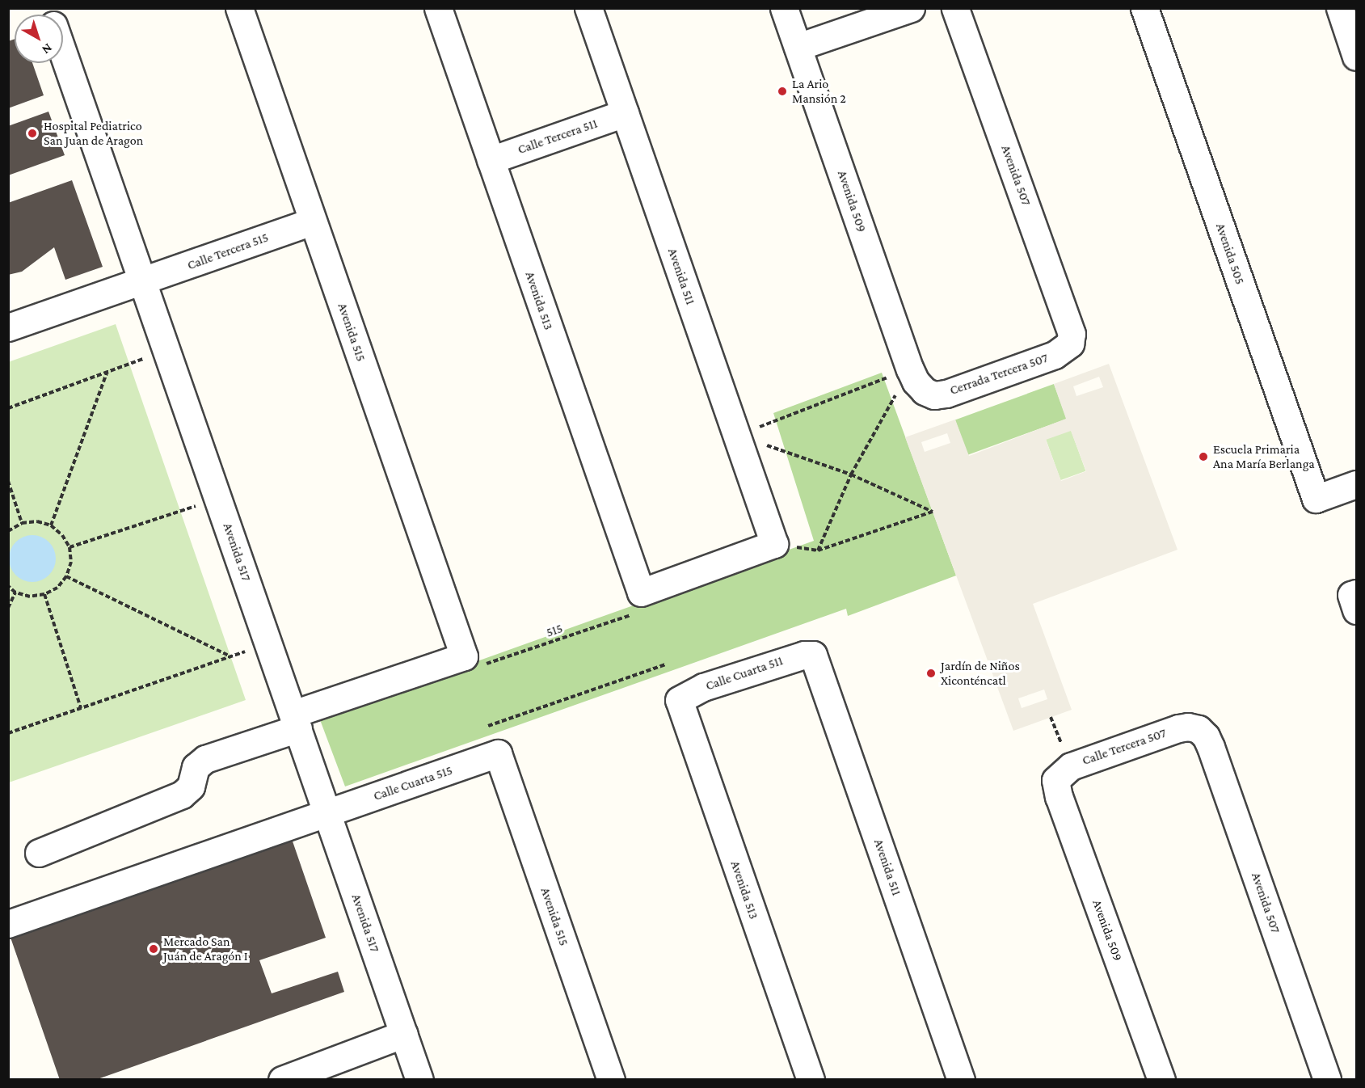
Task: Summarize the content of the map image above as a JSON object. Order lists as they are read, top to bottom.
{
  "streets": {
    "street": [
      "Calle Tercera 511",
      "Avenida 507",
      "Avenida 509",
      "Calle Tercera 515",
      "Avenida 505",
      "Avenida 511",
      "Avenida 513",
      "Avenida 515",
      "Cerrada Tercera 507",
      "Avenida 517",
      "Calle Cuarta 511",
      "Calle Tercera 507",
      "Calle Cuarta 515"
    ],
    "path": ["515"]
  },
  "crossings": [
    ["Calle Tercera 511", "Avenida 511"],
    ["Calle Tercera 511", "Avenida 513"],
    ["Avenida 507", "Cerrada Tercera 507"],
    ["Avenida 507", "Calle Tercera 507"],
    ["Avenida 509", "Cerrada Tercera 507"],
    ["Avenida 509", "Calle Tercera 507"],
    ["Calle Tercera 515", "Avenida 515"],
    ["Calle Tercera 515", "Avenida 517"],
    ["Avenida 511", "Avenida 513"],
    ["Avenida 511", "515"],
    ["Avenida 511", "Calle Cuarta 511"],
    ["Avenida 513", "515"],
    ["Avenida 513", "Calle Cuarta 511"],
    ["Avenida 515", "515"],
    ["Avenida 515", "Calle Cuarta 515"],
    ["Avenida 517", "Calle Cuarta 515"]
  ],
  "places": [
    "La Ario Mansión 2",
    "Hospital Pediatrico San Juan de Aragon",
    "Escuela Primaria Ana María Berlanga",
    "Jardín de Niños Xiconténcatl",
    "Mercado San Juán de Aragón I"
  ],
  "north": "bottom right"
}
